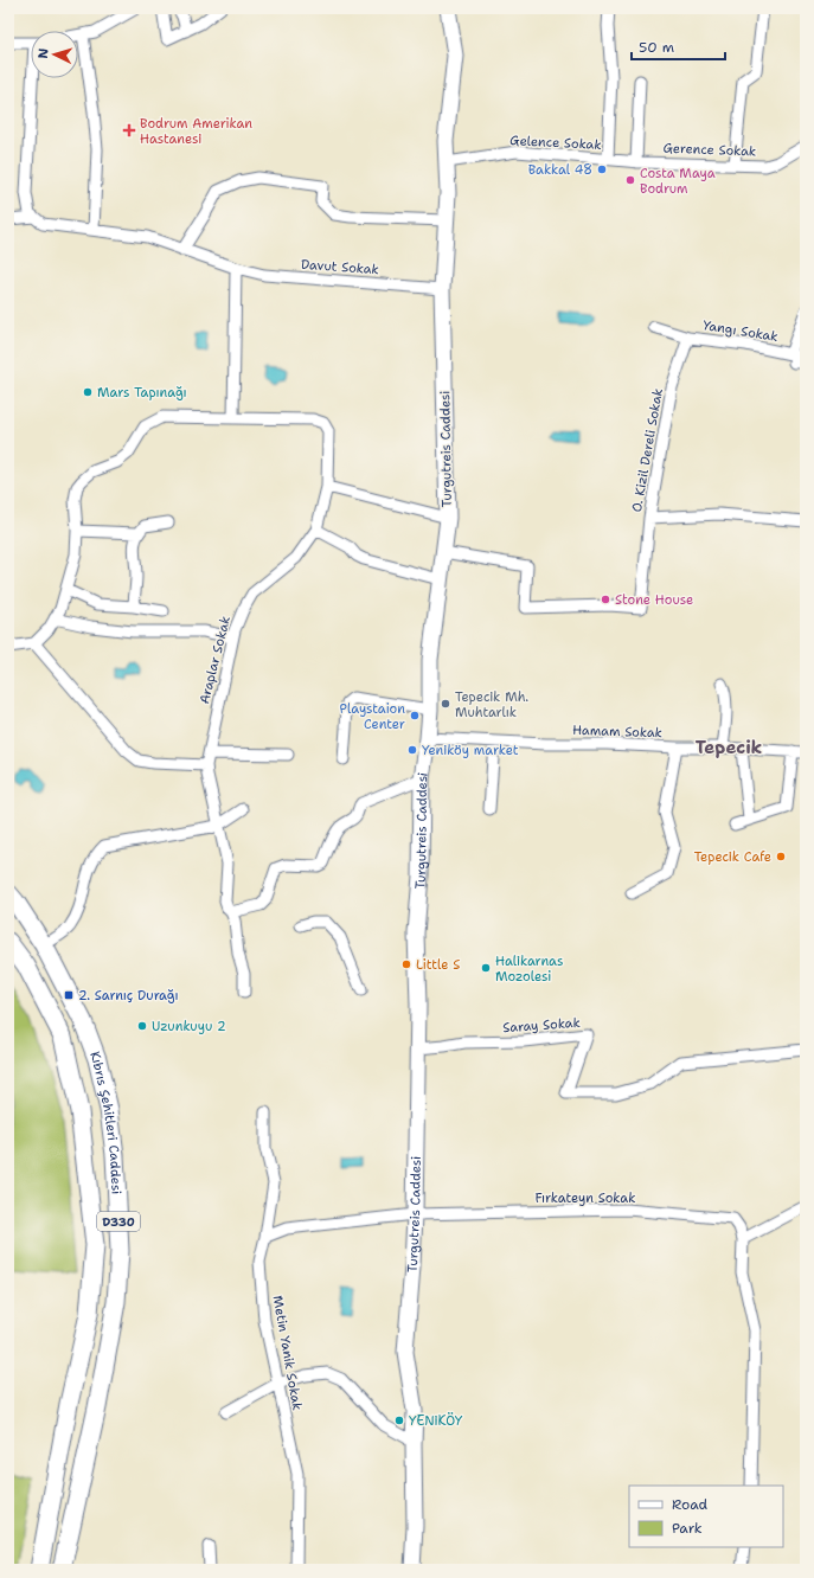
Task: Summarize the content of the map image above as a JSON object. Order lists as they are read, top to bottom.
{
  "streets": {
    "highway": ["Kıbrıs Şehitleri Caddesi", "D330"],
    "main road": ["Turgutreis Caddesi"],
    "street": [
      "Gelence Sokak",
      "Gerence Sokak",
      "Davut Sokak",
      "Yangı Sokak",
      "O. Kizil Dereli Sokak",
      "Araplar Sokak",
      "Hamam Sokak",
      "Saray Sokak",
      "Fırkateyn Sokak",
      "Metin Yanik Sokak"
    ]
  },
  "crossings": [
    ["Gelence Sokak", "Gerence Sokak"],
    ["Gelence Sokak", "Turgutreis Caddesi"],
    ["Davut Sokak", "Turgutreis Caddesi"],
    ["Yangı Sokak", "O. Kizil Dereli Sokak"],
    ["Turgutreis Caddesi", "O. Kizil Dereli Sokak"],
    ["Turgutreis Caddesi", "Hamam Sokak"],
    ["Turgutreis Caddesi", "Saray Sokak"],
    ["Turgutreis Caddesi", "Fırkateyn Sokak"]
  ],
  "districts": ["Tepecik"],
  "places": {
    "health": ["Bodrum Amerikan Hastanesi"],
    "other": [
      "Bakkal 48",
      "Costa Maya Bodrum",
      "Mars Tapınağı",
      "Stone House",
      "Tepecik Mh. Muhtarlık",
      "Playstaion Center",
      "Yeniköy market",
      "Tepecik Cafe",
      "Little S",
      "Halikarnas Mozolesi",
      "Uzunkuyu 2",
      "YENiKÖY"
    ],
    "transit": ["2. Sarnıç Durağı"]
  },
  "legend": ["Road", "Park"],
  "scale_bar": "50 m",
  "north": "left"
}
